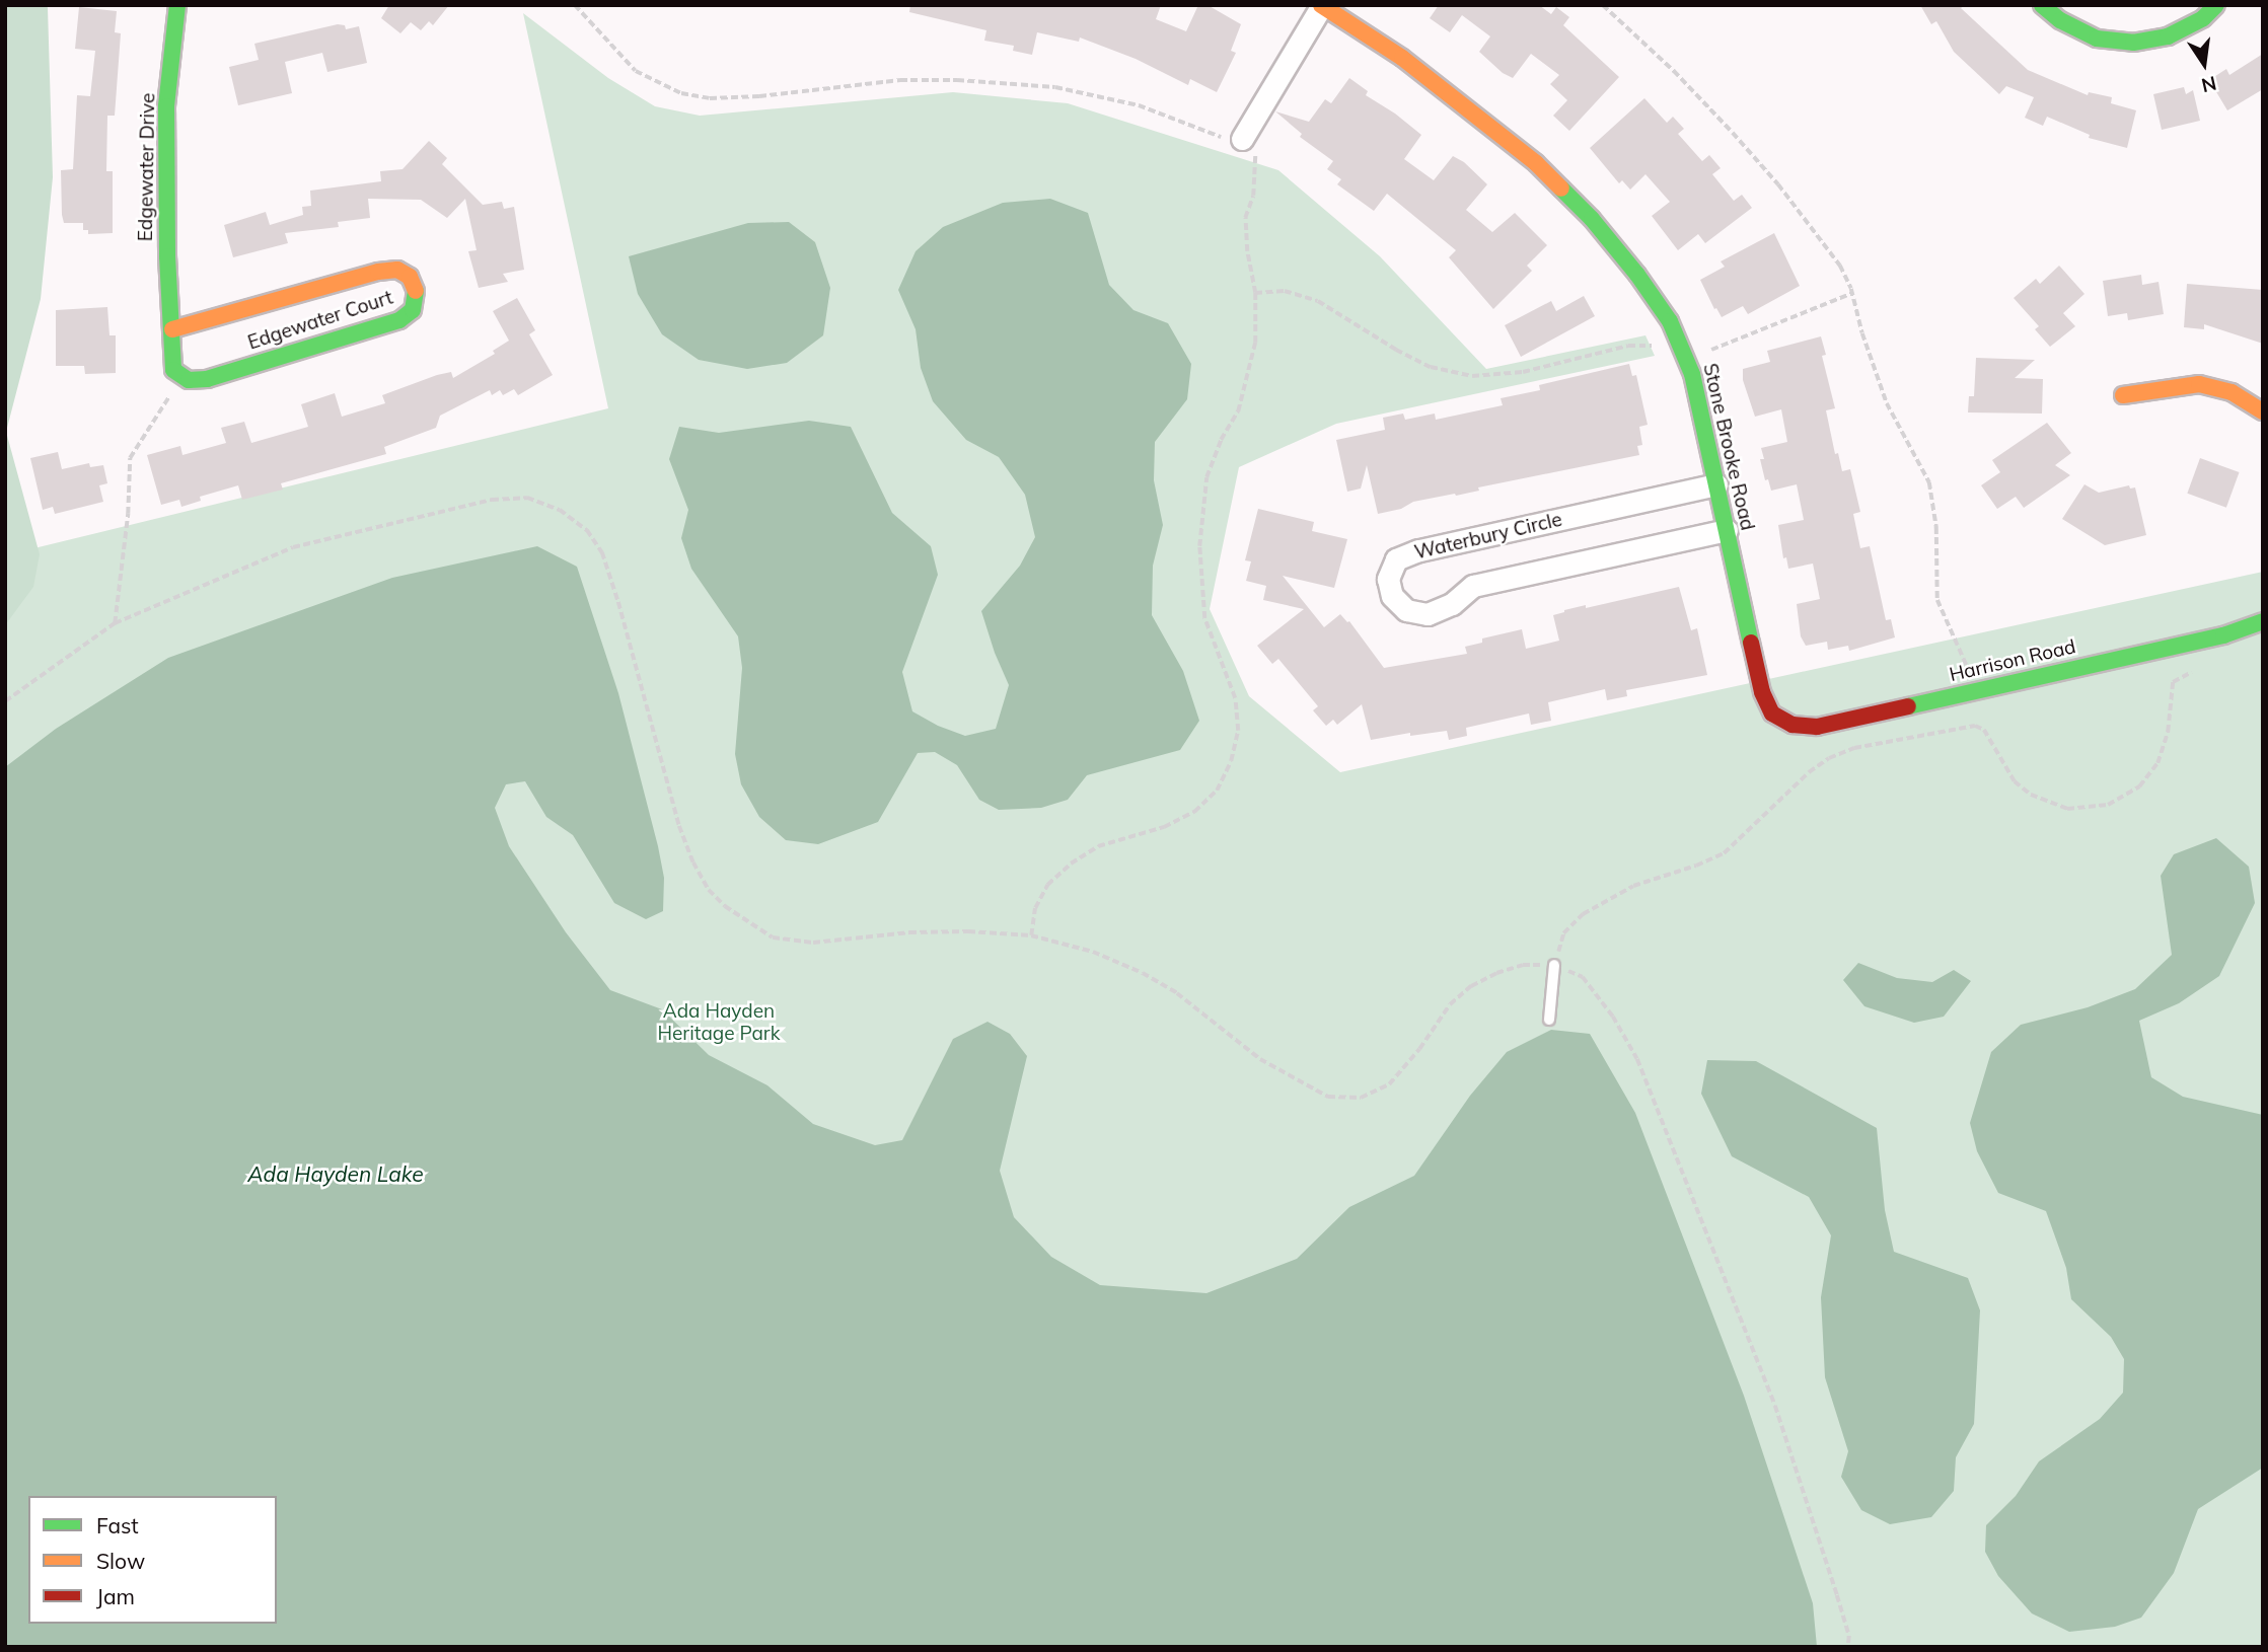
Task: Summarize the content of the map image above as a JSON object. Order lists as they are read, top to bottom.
{
  "streets": {
    "street": [
      "Edgewater Drive",
      "Edgewater Court",
      "Stone Brooke Road",
      "Waterbury Circle",
      "Harrison Road"
    ]
  },
  "crossings": [
    ["Edgewater Drive", "Edgewater Court"],
    ["Stone Brooke Road", "Waterbury Circle"],
    ["Stone Brooke Road", "Harrison Road"]
  ],
  "water": ["Ada Hayden Lake"],
  "parks": ["Ada Hayden Heritage Park"],
  "legend": ["Fast", "Slow", "Jam"],
  "north": "bottom"
}
